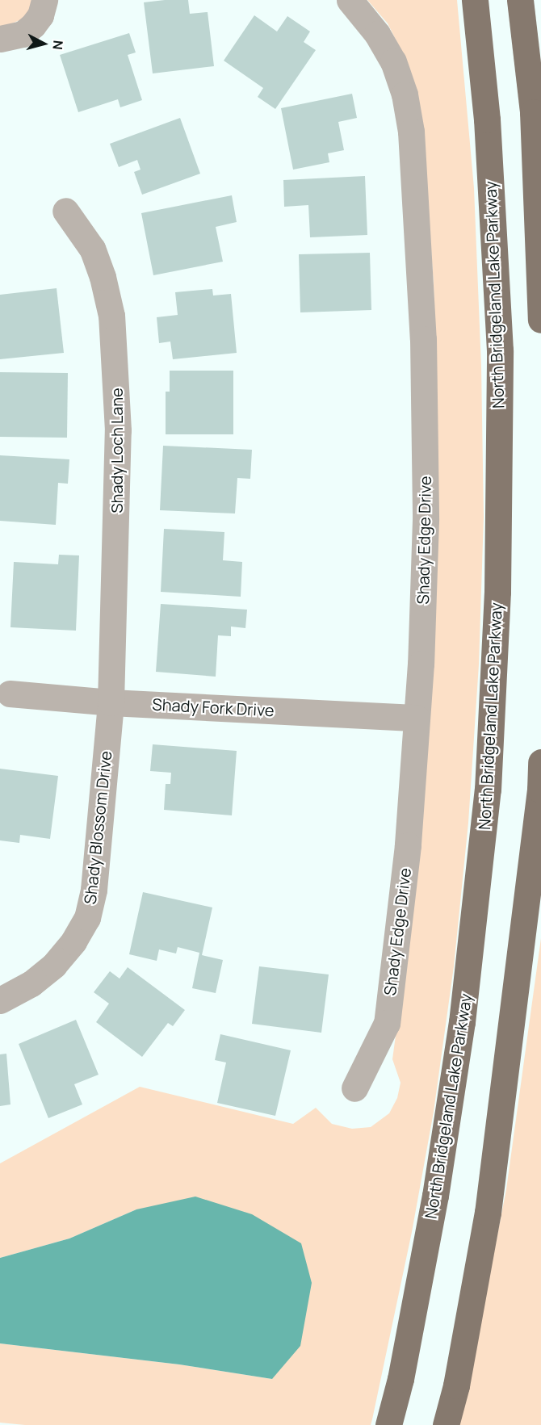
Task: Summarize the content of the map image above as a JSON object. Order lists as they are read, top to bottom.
{
  "streets": {
    "main road": ["North Bridgeland Lake Parkway"],
    "street": [
      "Shady Loch Lane",
      "Shady Edge Drive",
      "Shady Fork Drive",
      "Shady Blossom Drive"
    ]
  },
  "crossings": [
    ["Shady Loch Lane", "Shady Fork Drive"],
    ["Shady Loch Lane", "Shady Blossom Drive"],
    ["Shady Edge Drive", "Shady Fork Drive"],
    ["Shady Fork Drive", "Shady Blossom Drive"]
  ],
  "north": "right"
}
